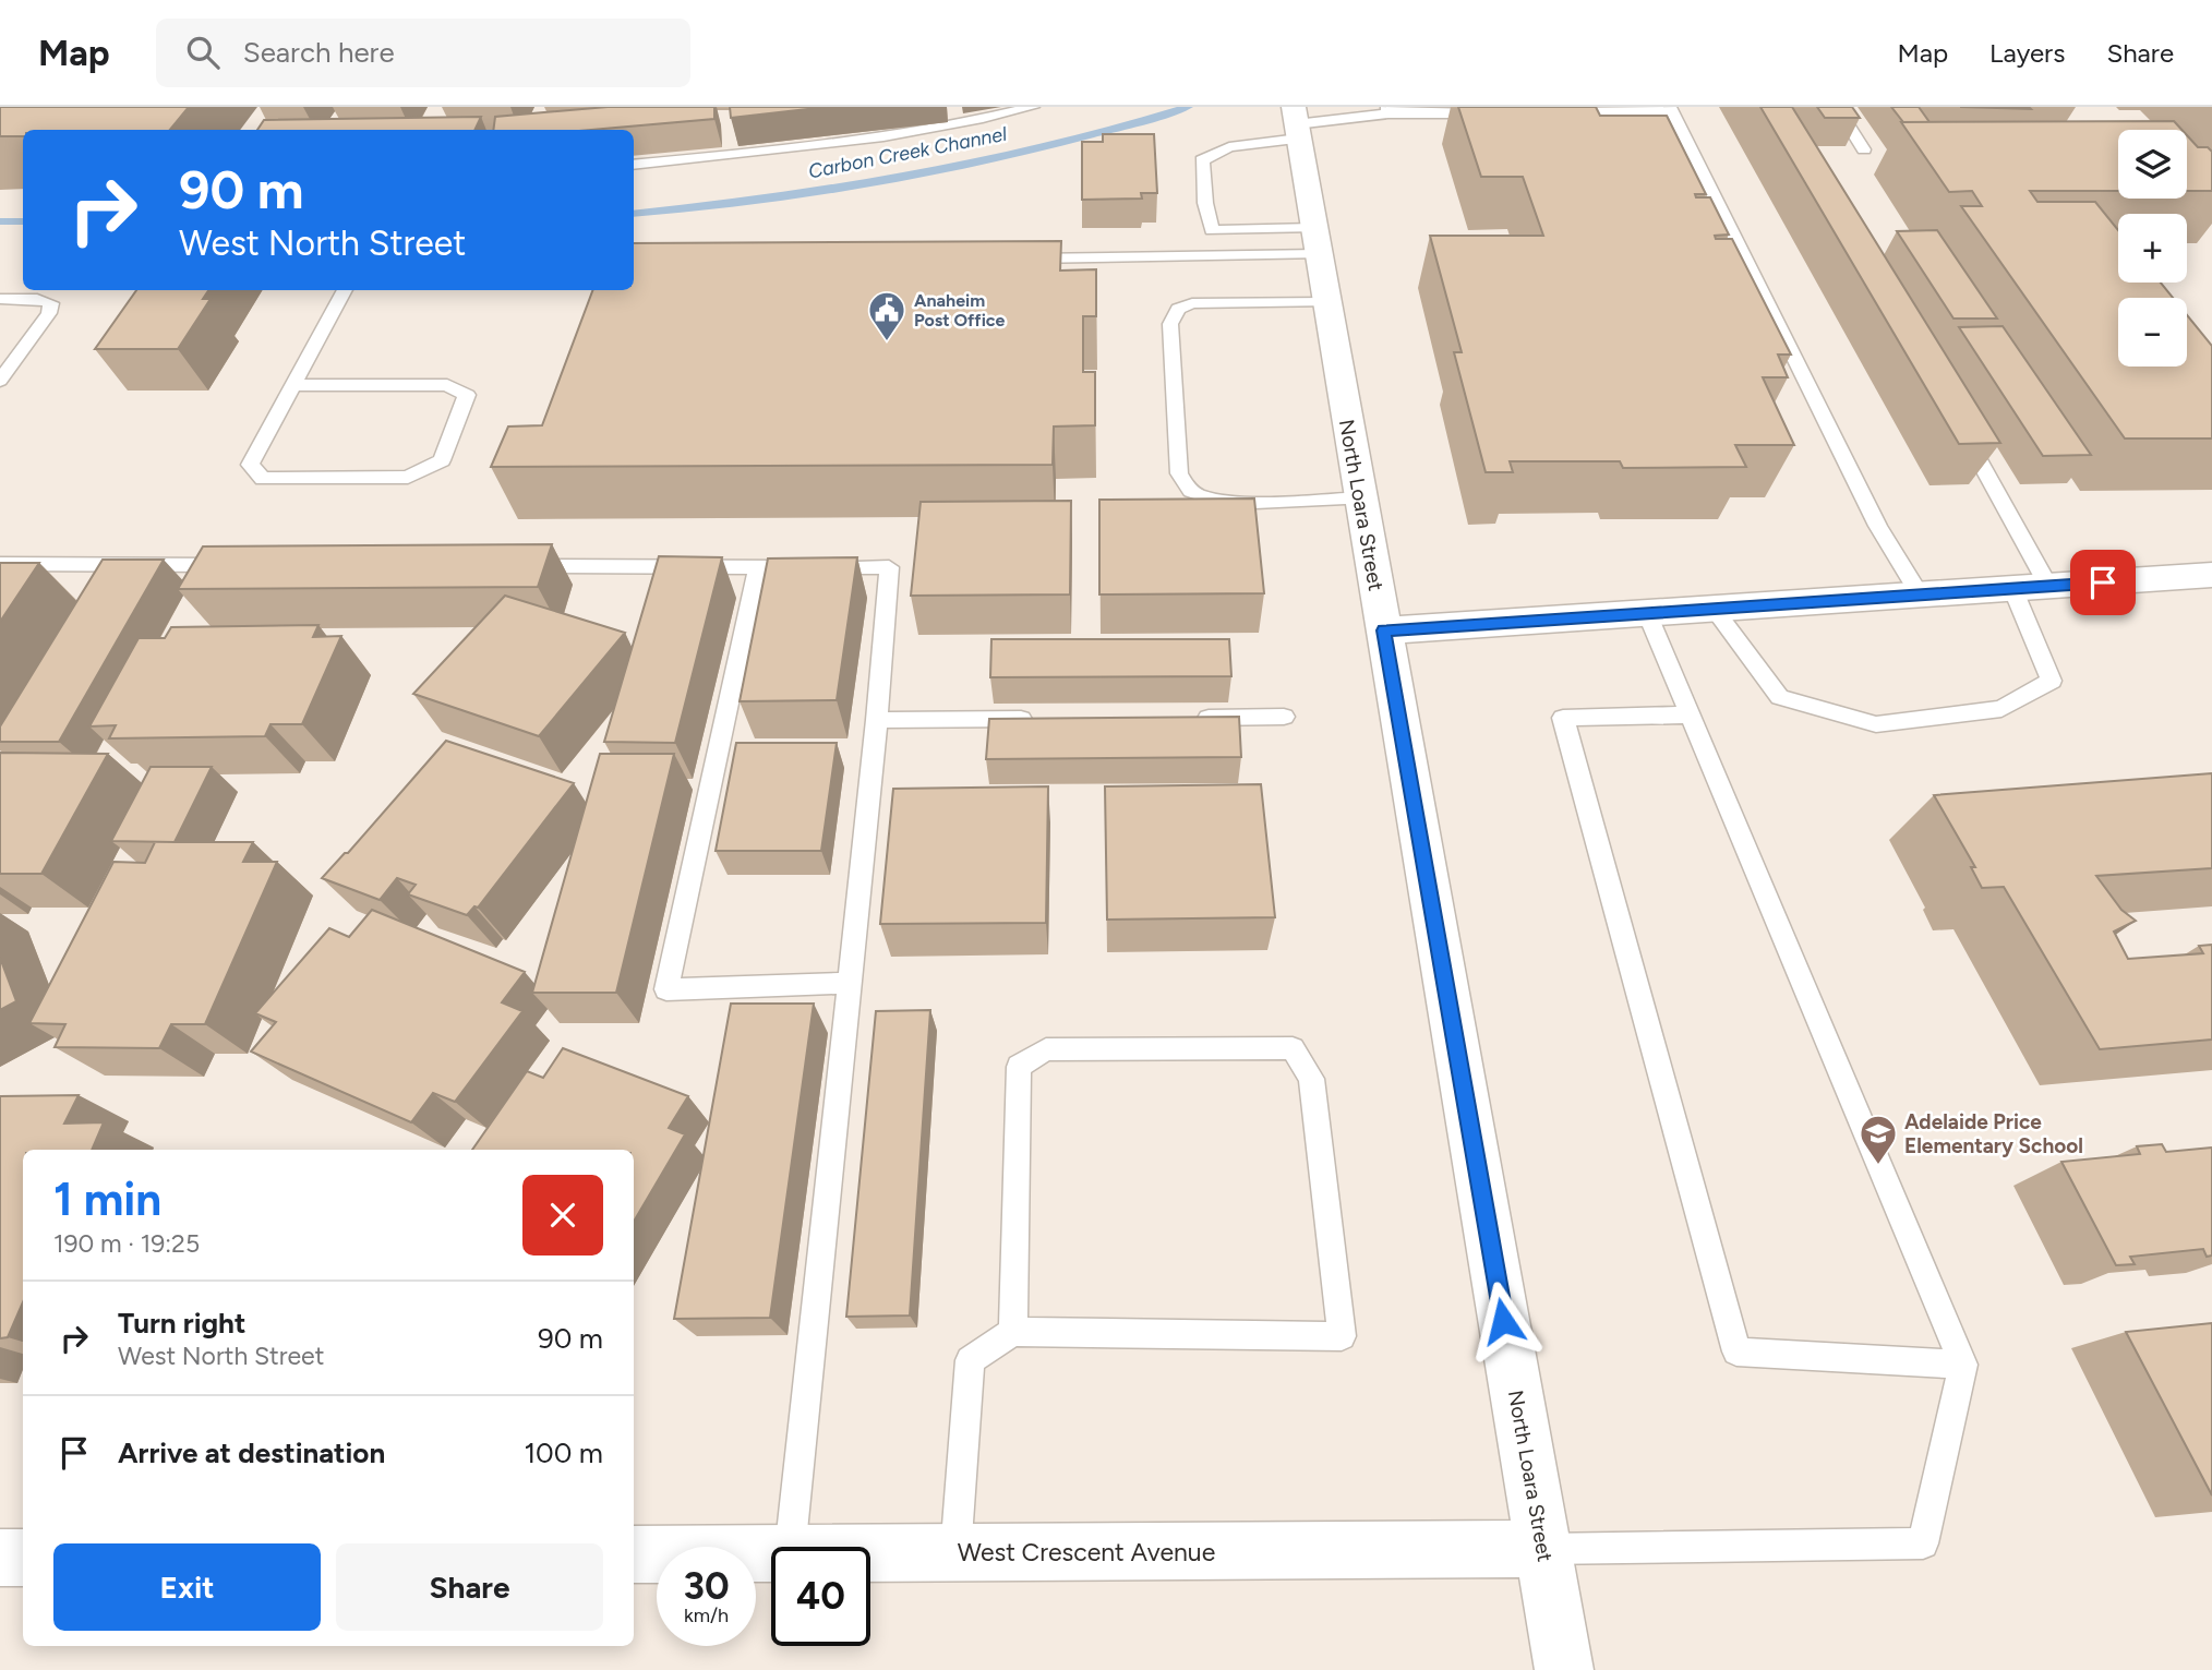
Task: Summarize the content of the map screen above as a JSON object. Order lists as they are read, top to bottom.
{
  "streets": {
    "street": ["North Loara Street", "West Crescent Avenue"]
  },
  "crossings": [
    ["North Loara Street", "West Crescent Avenue"]
  ],
  "water": ["Carbon Creek Channel"],
  "places": {
    "public building": ["Anaheim Post Office"],
    "school or university": ["Adelaide Price Elementary School"]
  },
  "page": {
    "header": "Map",
    "search": "Search here",
    "nav": ["Map", "Layers", "Share"],
    "map_buttons": ["+", "−"],
    "turn": ["90 m", "West North Street"],
    "heading": ["1 min", "190 m · 19:25"],
    "list": [
      {
        "name": "Turn right",
        "note": "West North Street",
        "value": "90 m"
      },
      {
        "name": "Arrive at destination",
        "value": "100 m"
      }
    ],
    "buttons": ["Exit", "Share"],
    "speed": "30 km/h",
    "limit": "40"
  }
}
